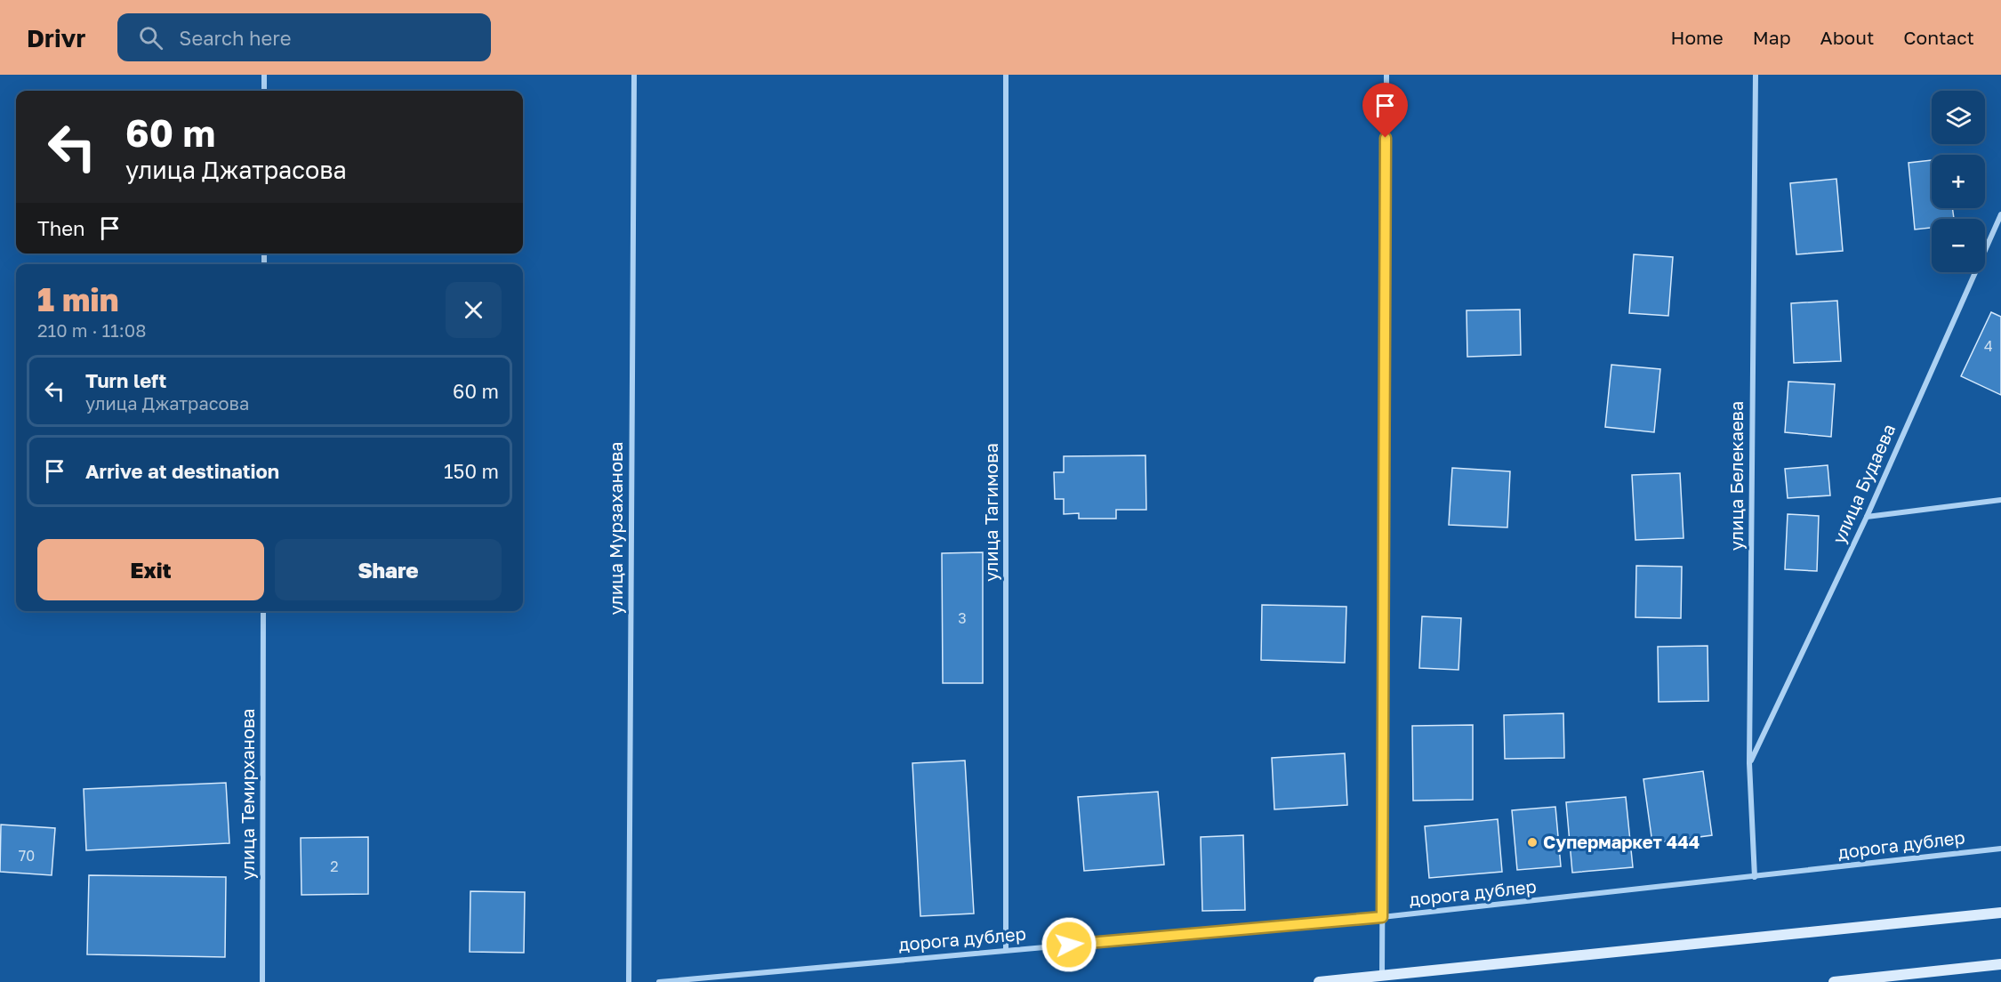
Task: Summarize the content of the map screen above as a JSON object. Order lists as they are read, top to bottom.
{
  "streets": {
    "street": [
      "улица Белекаева",
      "улица Будаева",
      "улица Тагимова",
      "улица Мурзаханова",
      "улица Темирханова",
      "дорога дублер"
    ]
  },
  "crossings": [
    ["улица Белекаева", "улица Будаева"],
    ["улица Белекаева", "дорога дублер"],
    ["улица Тагимова", "дорога дублер"]
  ],
  "places": ["Супермаркет 444"],
  "house_numbers": [
    "4",
    "3",
    "70",
    "2"
  ],
  "page": {
    "header": "Drivr",
    "search": "Search here",
    "nav": [
      "Home",
      "Map",
      "About",
      "Contact"
    ],
    "map_buttons": ["+", "−"],
    "turn": ["60 m", "улица Джатрасова"],
    "then": "Then",
    "heading": ["1 min", "210 m · 11:08"],
    "list": [
      {
        "name": "Turn left",
        "note": "улица Джатрасова",
        "value": "60 m"
      },
      {
        "name": "Arrive at destination",
        "value": "150 m"
      }
    ],
    "buttons": ["Exit", "Share"]
  }
}
